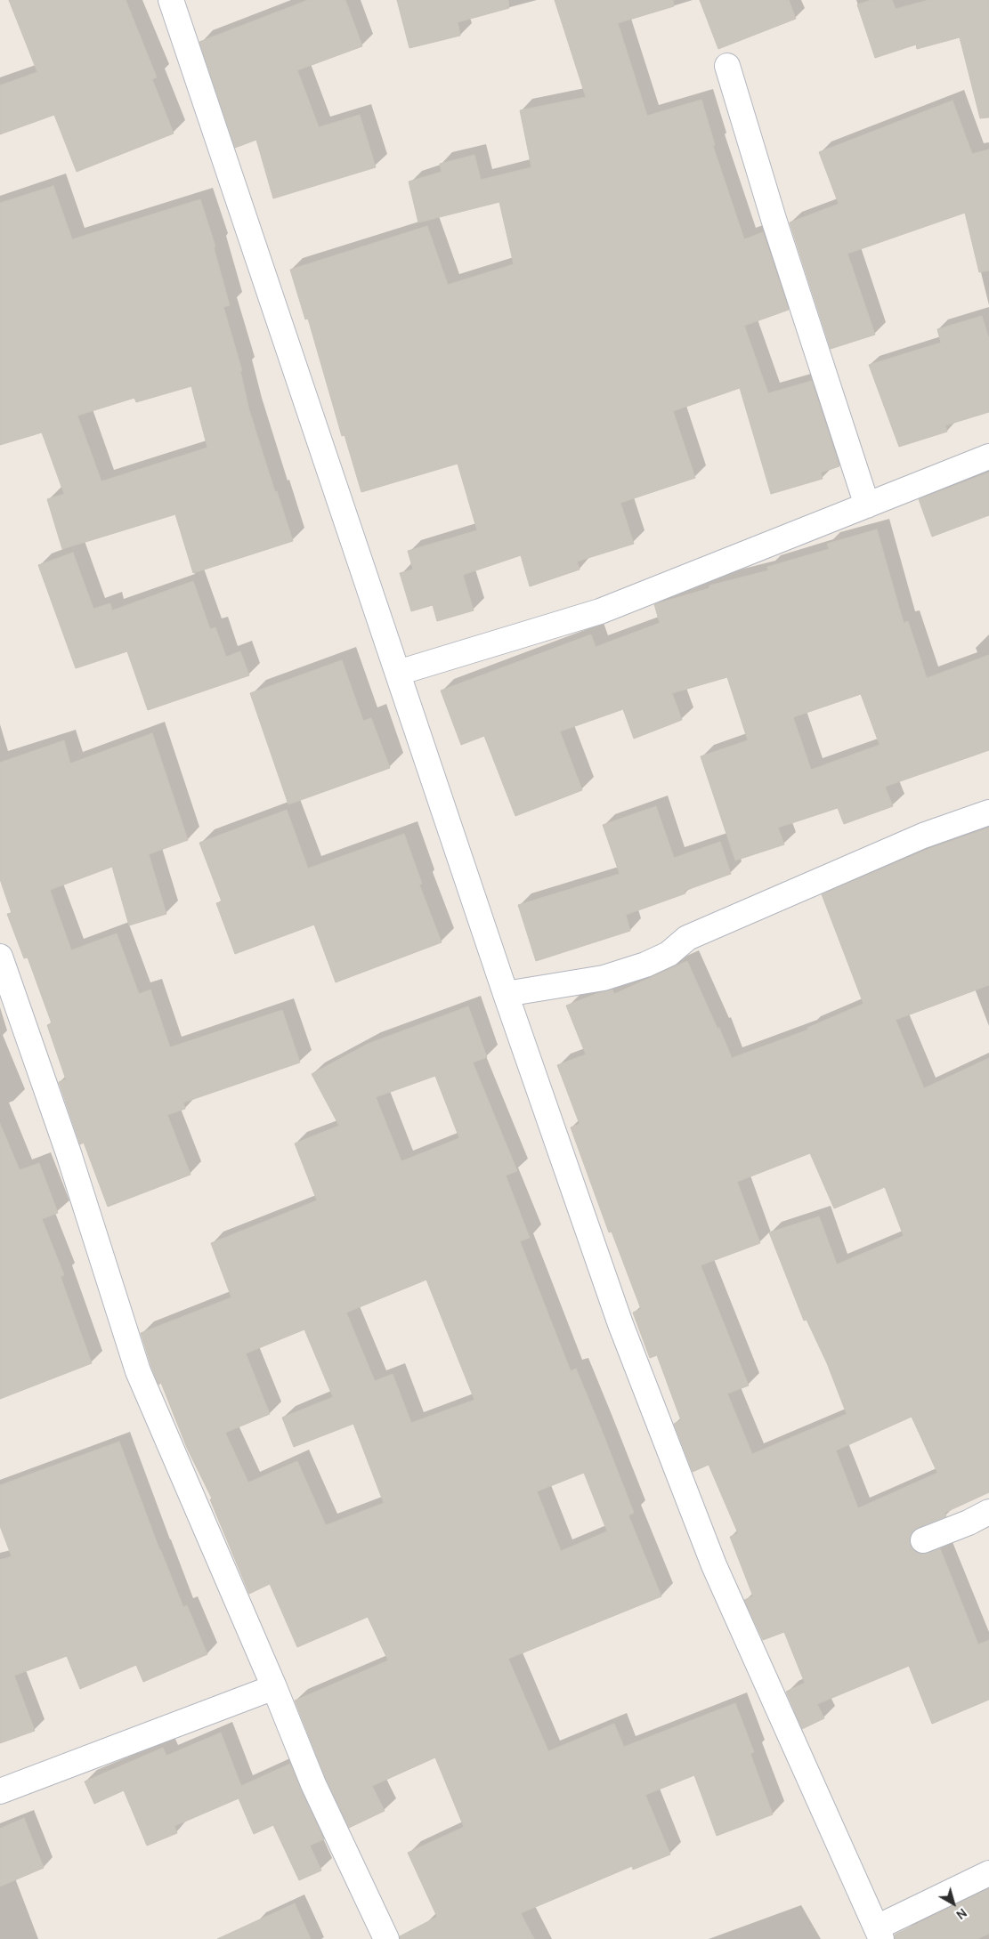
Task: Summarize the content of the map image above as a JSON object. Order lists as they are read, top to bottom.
{
  "north": "bottom right"
}
